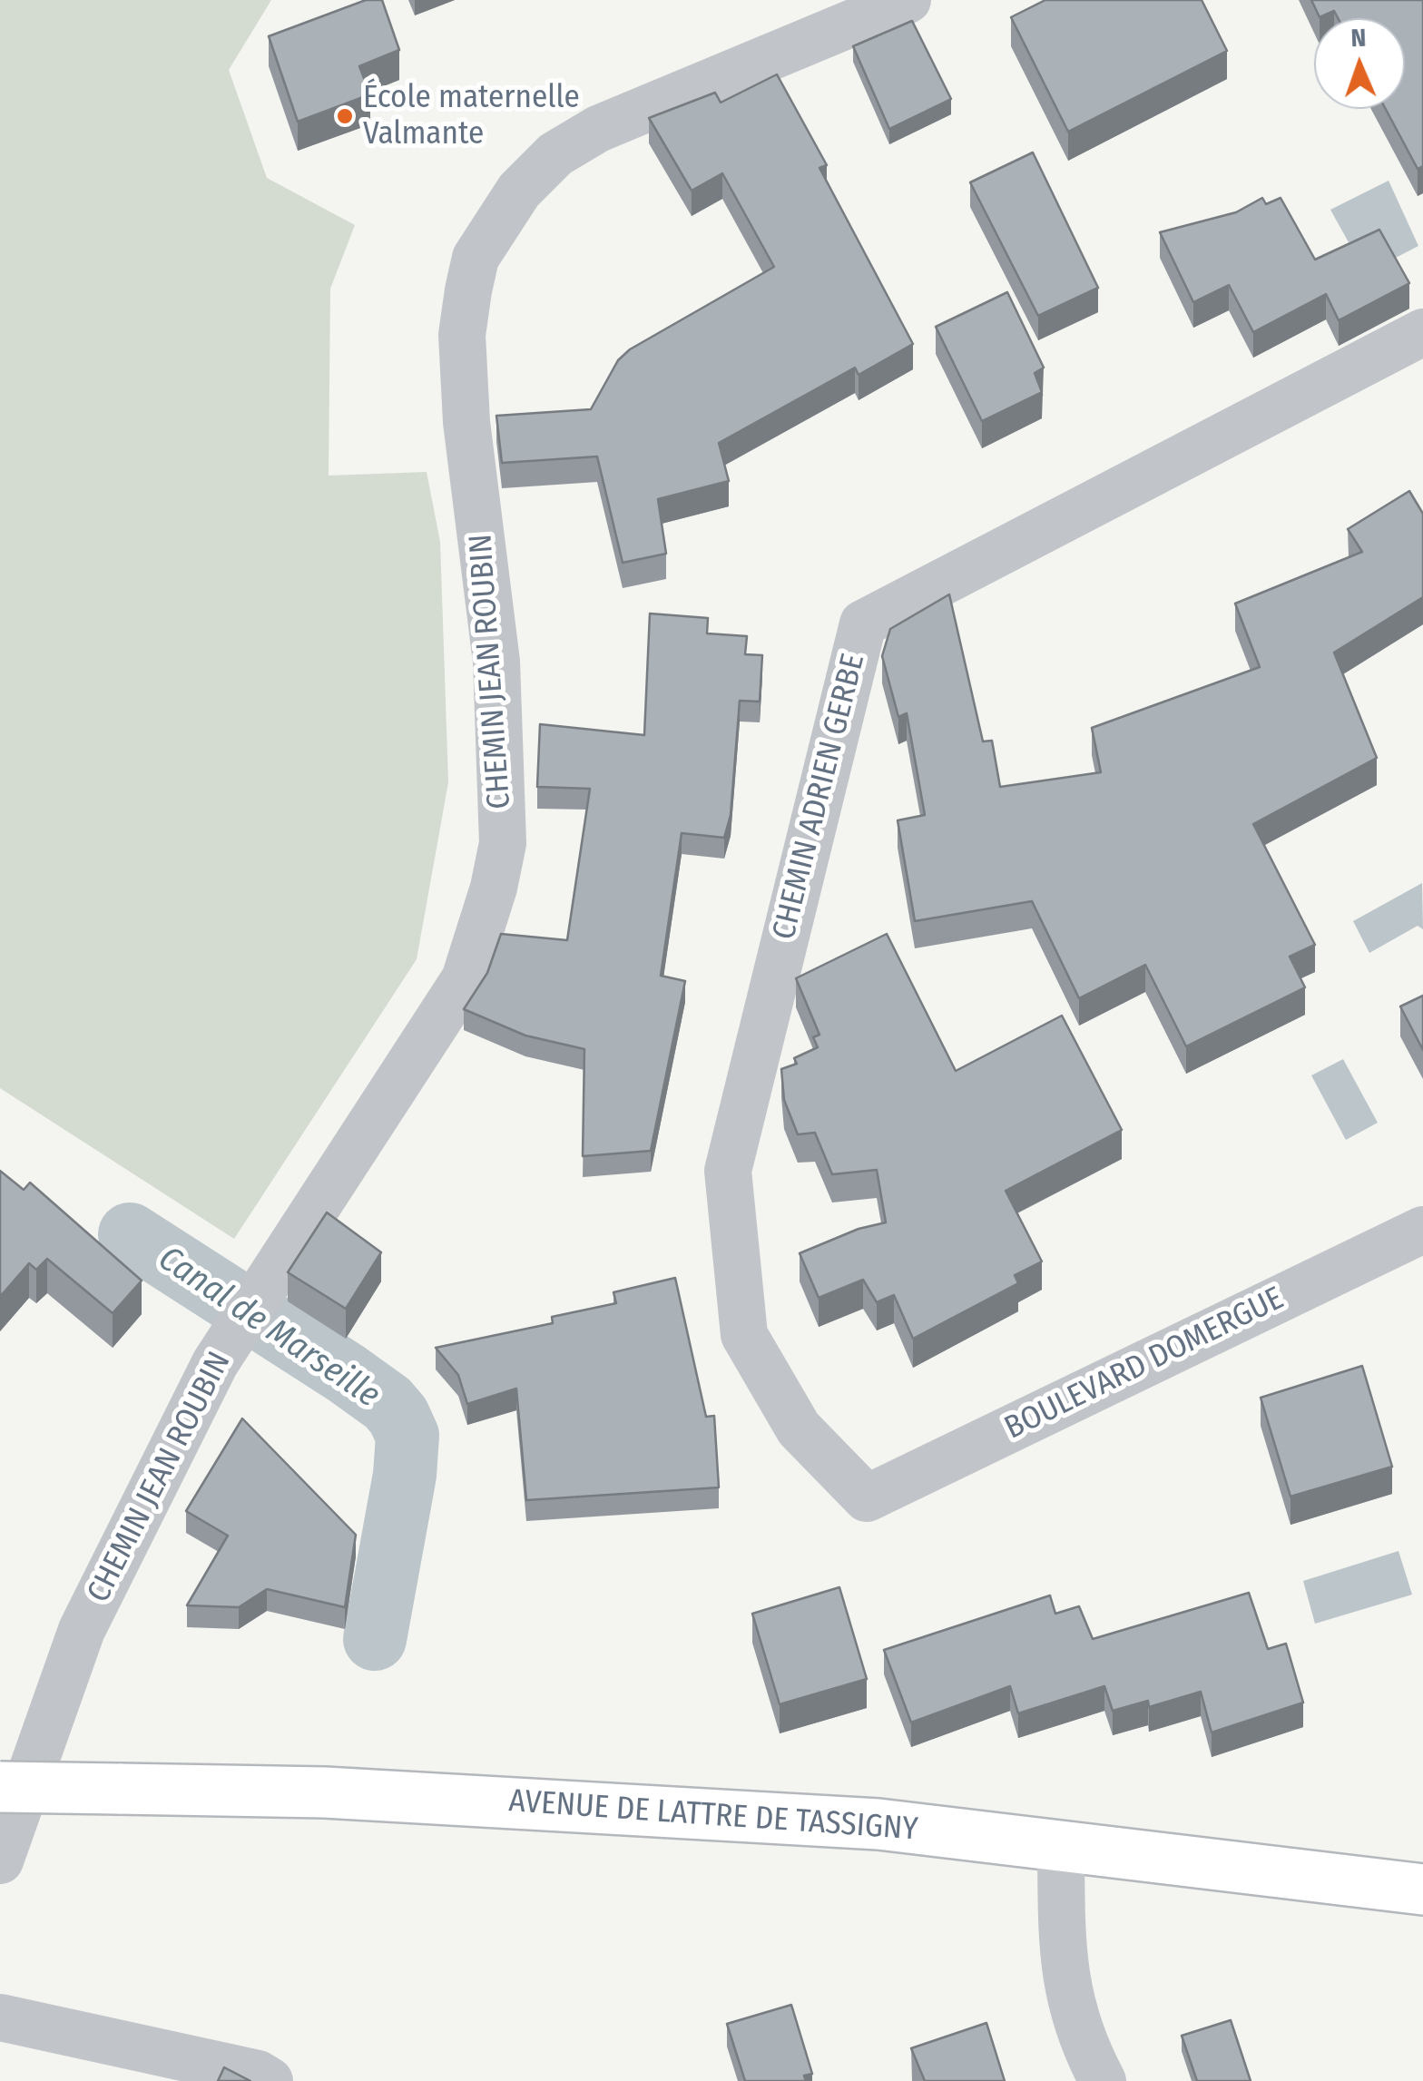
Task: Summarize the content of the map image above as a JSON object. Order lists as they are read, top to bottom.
{
  "streets": {
    "main road": ["AVENUE DE LATTRE DE TASSIGNY"],
    "street": ["CHEMIN JEAN ROUBIN", "CHEMIN ADRIEN GERBE", "BOULEVARD DOMERGUE"]
  },
  "crossings": [
    ["CHEMIN ADRIEN GERBE", "BOULEVARD DOMERGUE"]
  ],
  "water": ["Canal de Marseille"],
  "places": ["École maternelle Valmante"],
  "north": "top"
}
